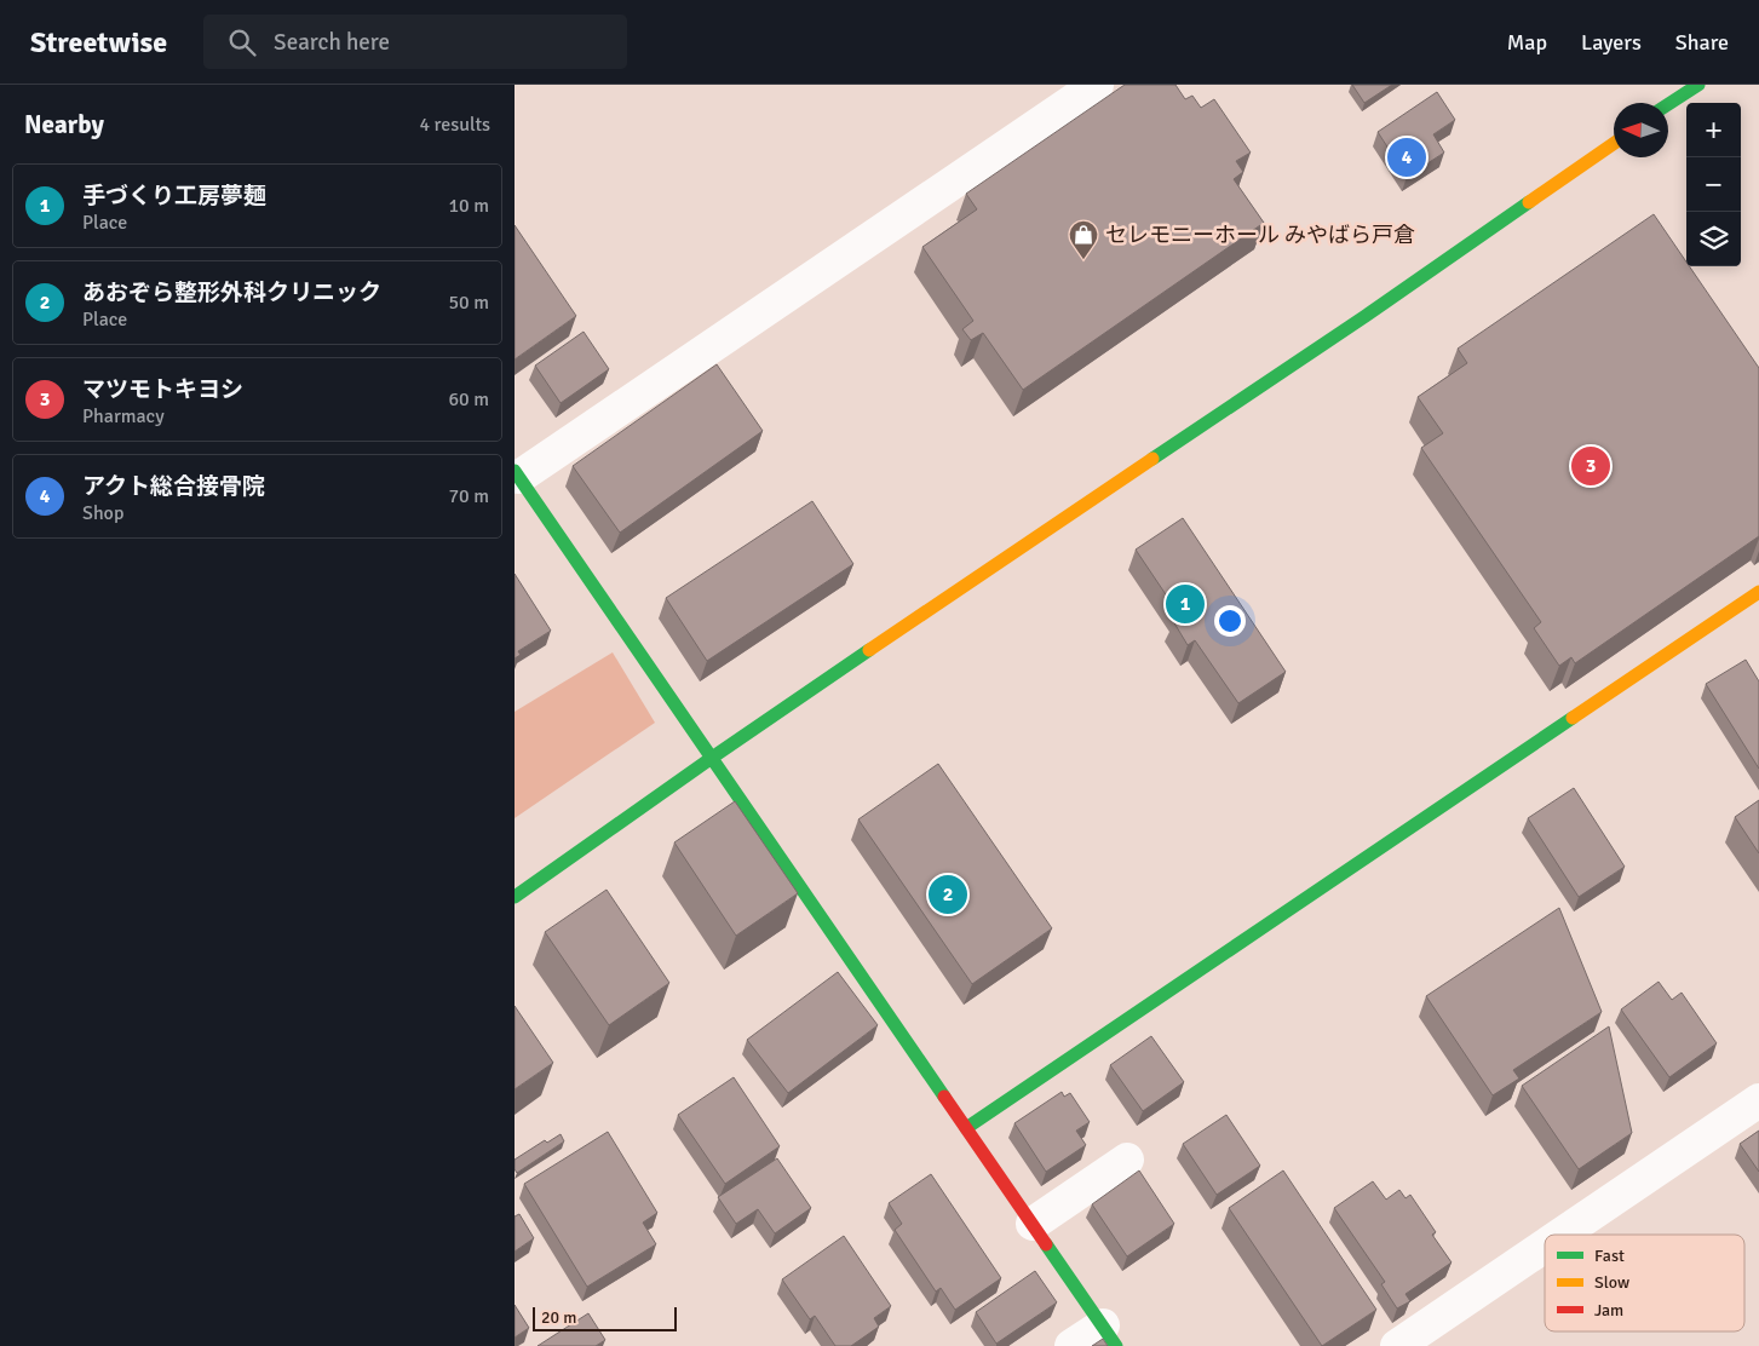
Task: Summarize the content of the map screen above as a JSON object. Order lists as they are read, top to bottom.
{
  "places": {
    "shop": ["セレモニーホール みやばら戸倉"]
  },
  "legend": ["Fast", "Slow", "Jam"],
  "scale_bar": "20 m",
  "north": "left",
  "page": {
    "header": "Streetwise",
    "search": "Search here",
    "nav": ["Map", "Layers", "Share"],
    "heading": ["Nearby", "4 results"],
    "map_buttons": ["+", "−"],
    "pins": [
      "4",
      "3",
      "1",
      "2"
    ],
    "list": [
      {
        "mark": "1",
        "name": "手づくり工房夢麺",
        "note": "Place",
        "value": "10 m"
      },
      {
        "mark": "2",
        "name": "あおぞら整形外科クリニック",
        "note": "Place",
        "value": "50 m"
      },
      {
        "mark": "3",
        "name": "マツモトキヨシ",
        "note": "Pharmacy",
        "value": "60 m"
      },
      {
        "mark": "4",
        "name": "アクト総合接骨院",
        "note": "Shop",
        "value": "70 m"
      }
    ],
    "scale": "20 m"
  }
}
